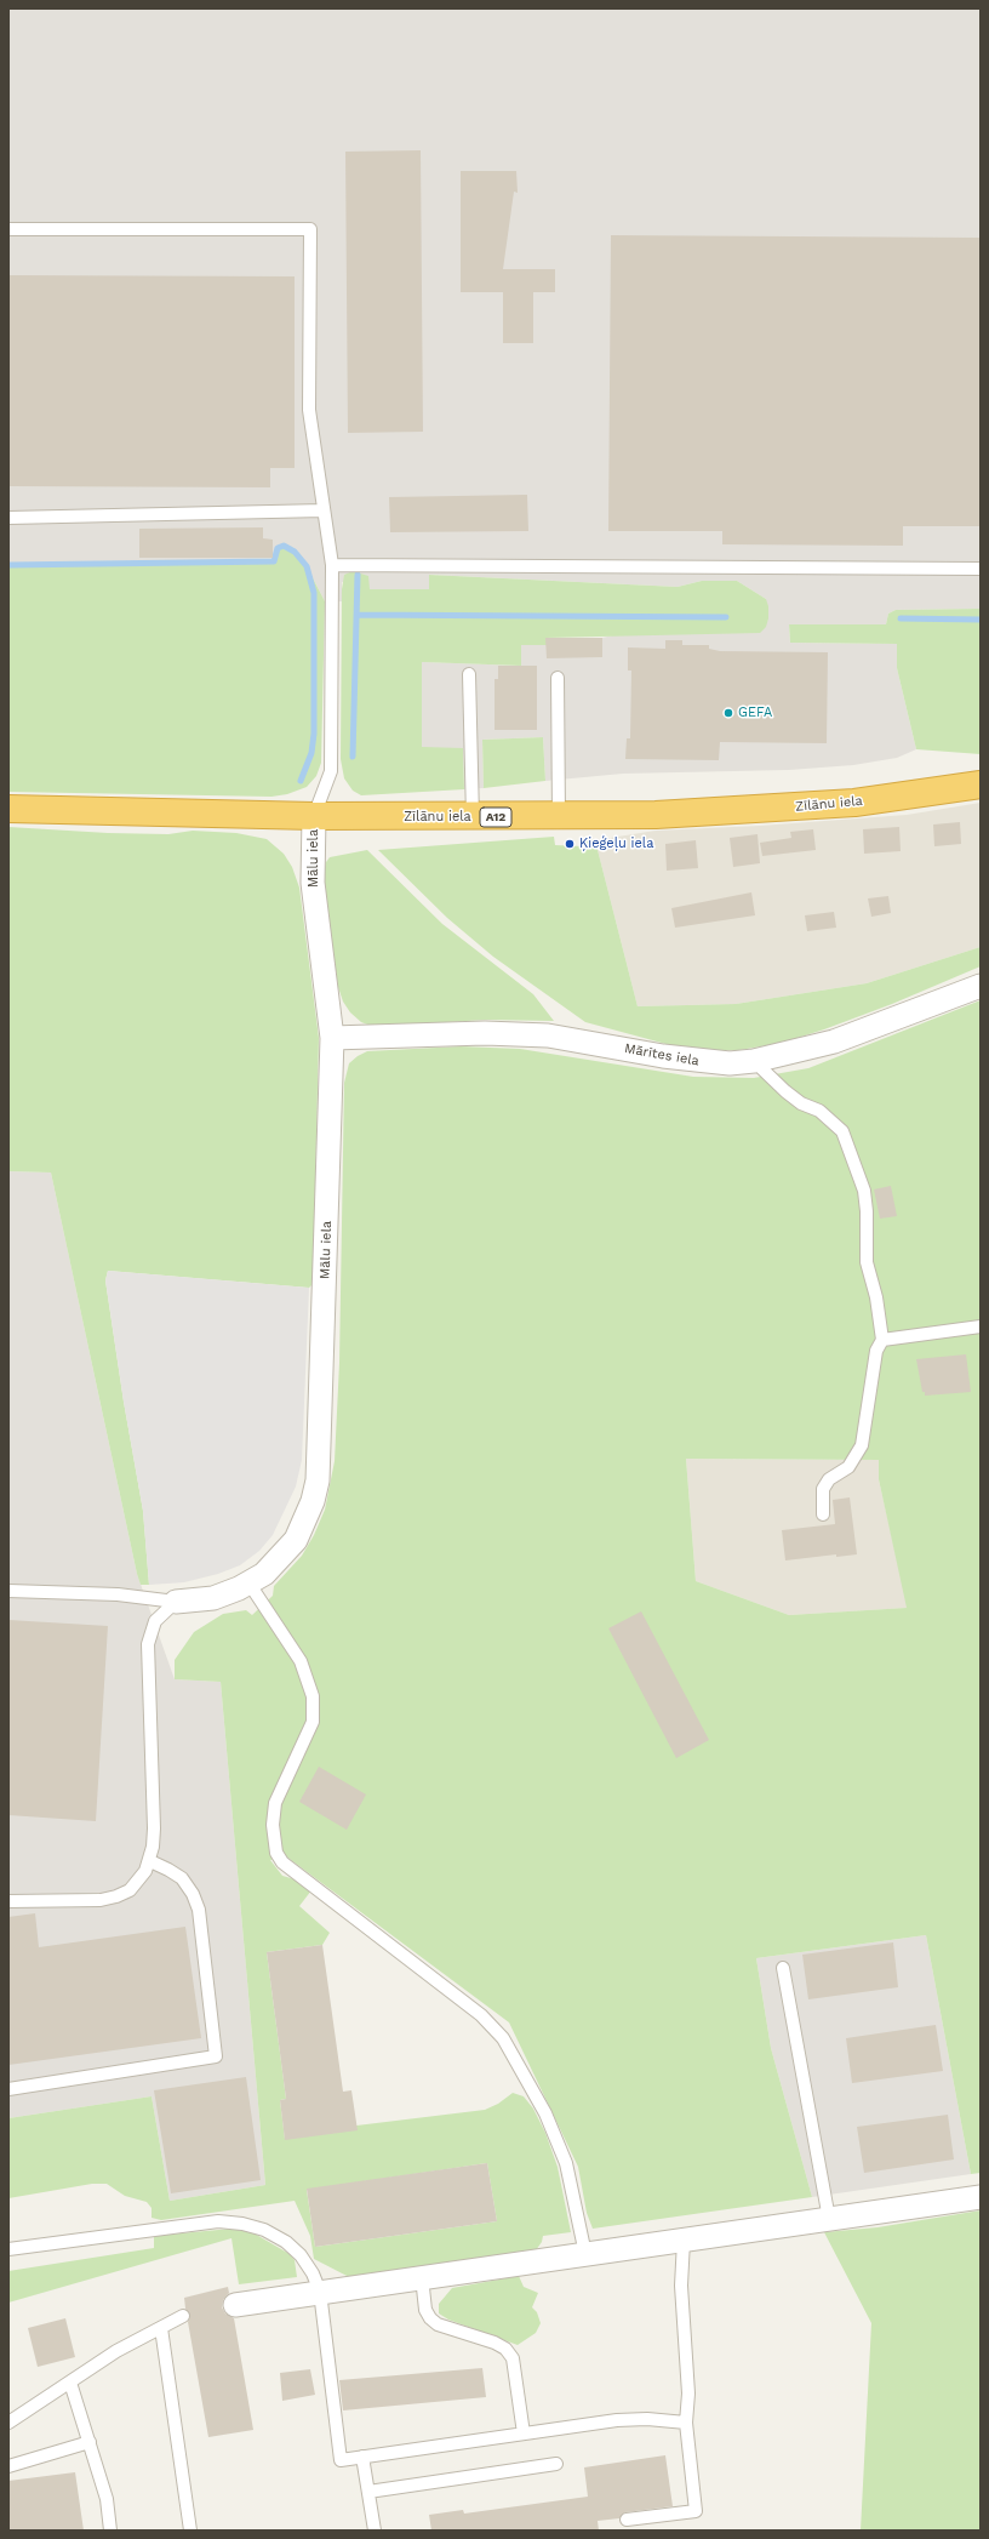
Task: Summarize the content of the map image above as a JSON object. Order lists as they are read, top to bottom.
{
  "streets": {
    "highway": ["Zīlānu iela", "A12"],
    "street": ["Mālu iela", "Mārītes iela"]
  },
  "crossings": [
    ["Zīlānu iela", "Mālu iela"],
    ["Mālu iela", "Mārītes iela"]
  ],
  "places": ["GEFA", "Ķieģeļu iela"]
}
